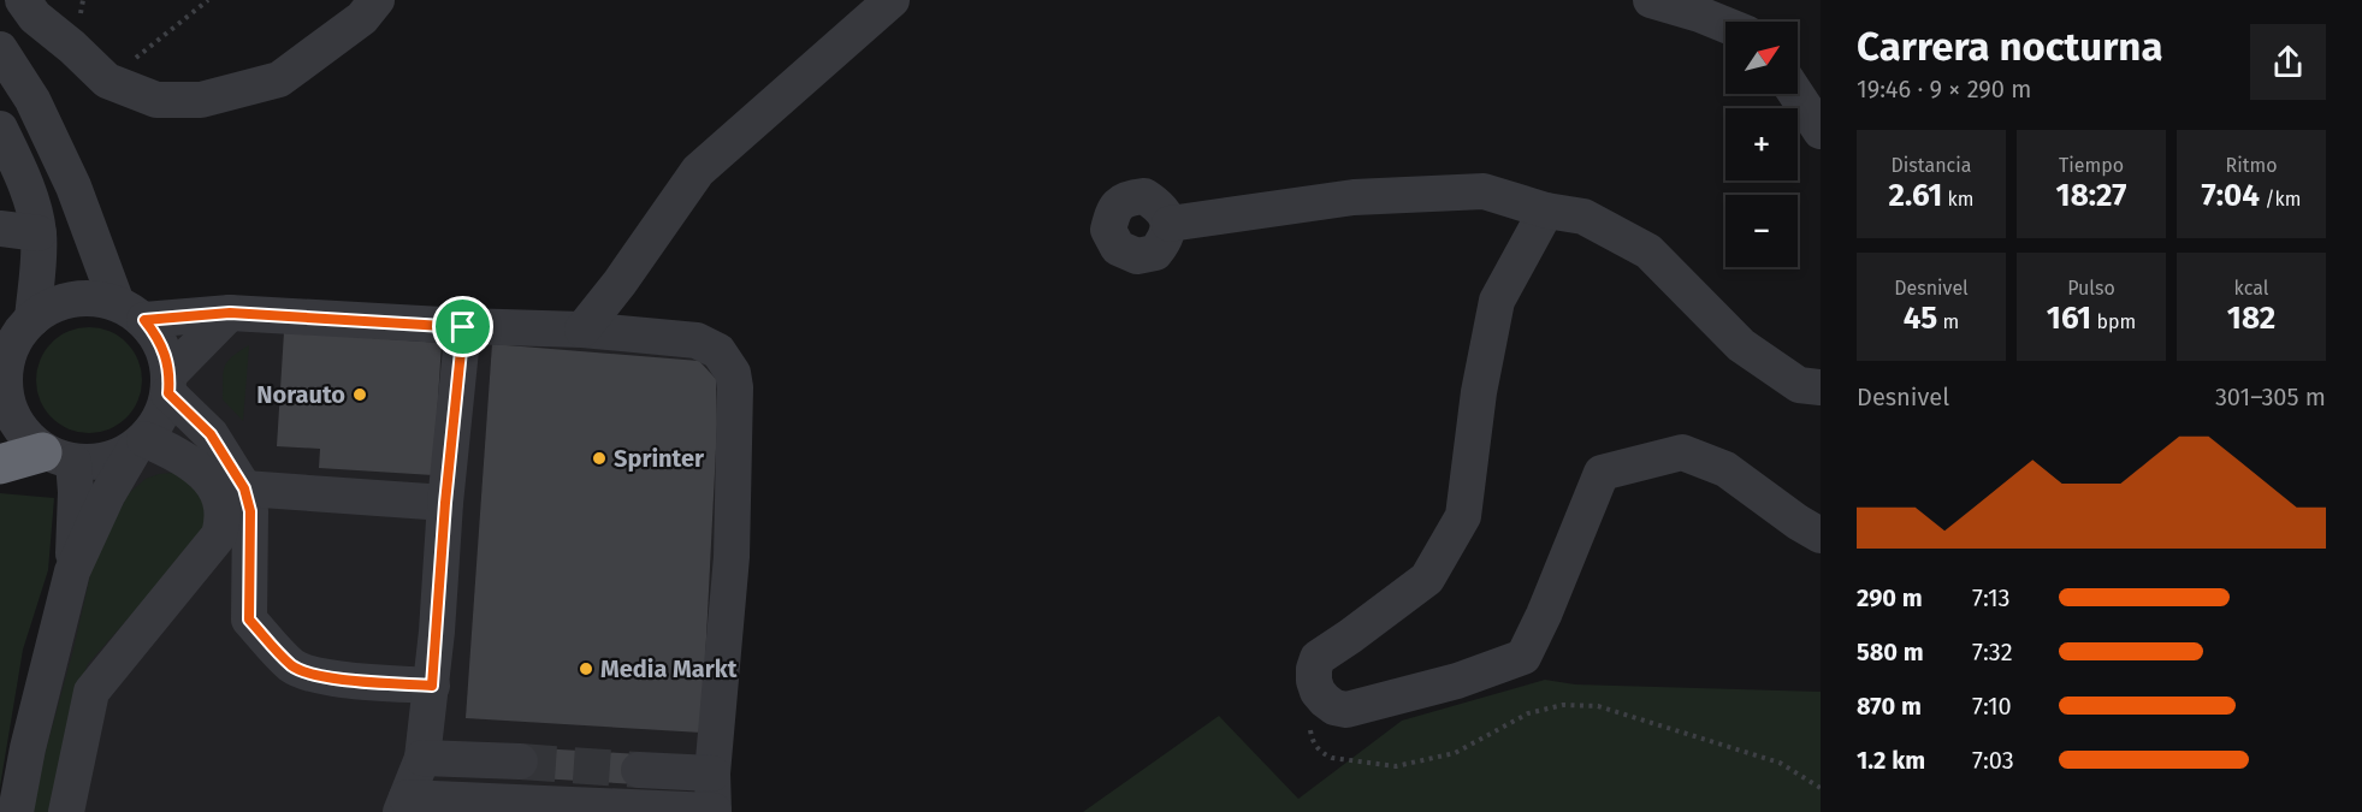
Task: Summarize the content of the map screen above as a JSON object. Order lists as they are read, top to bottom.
{
  "places": ["Norauto", "Sprinter", "Media Markt"],
  "north": "top right",
  "page": {
    "heading": ["Carrera nocturna", "19:46 · 9 × 290 m"],
    "map_buttons": ["+", "−"],
    "stats": [
      ["Distancia", "2.61 km"],
      ["Tiempo", "18:27"],
      ["Ritmo", "7:04 /km"],
      ["Desnivel", "45 m"],
      ["Pulso", "161 bpm"],
      ["kcal", "182"]
    ],
    "chart": ["Desnivel", "301–305 m"],
    "list": [
      {
        "name": "290 m",
        "note": "7:13"
      },
      {
        "name": "580 m",
        "note": "7:32"
      },
      {
        "name": "870 m",
        "note": "7:10"
      },
      {
        "name": "1.2 km",
        "note": "7:03"
      }
    ]
  }
}
